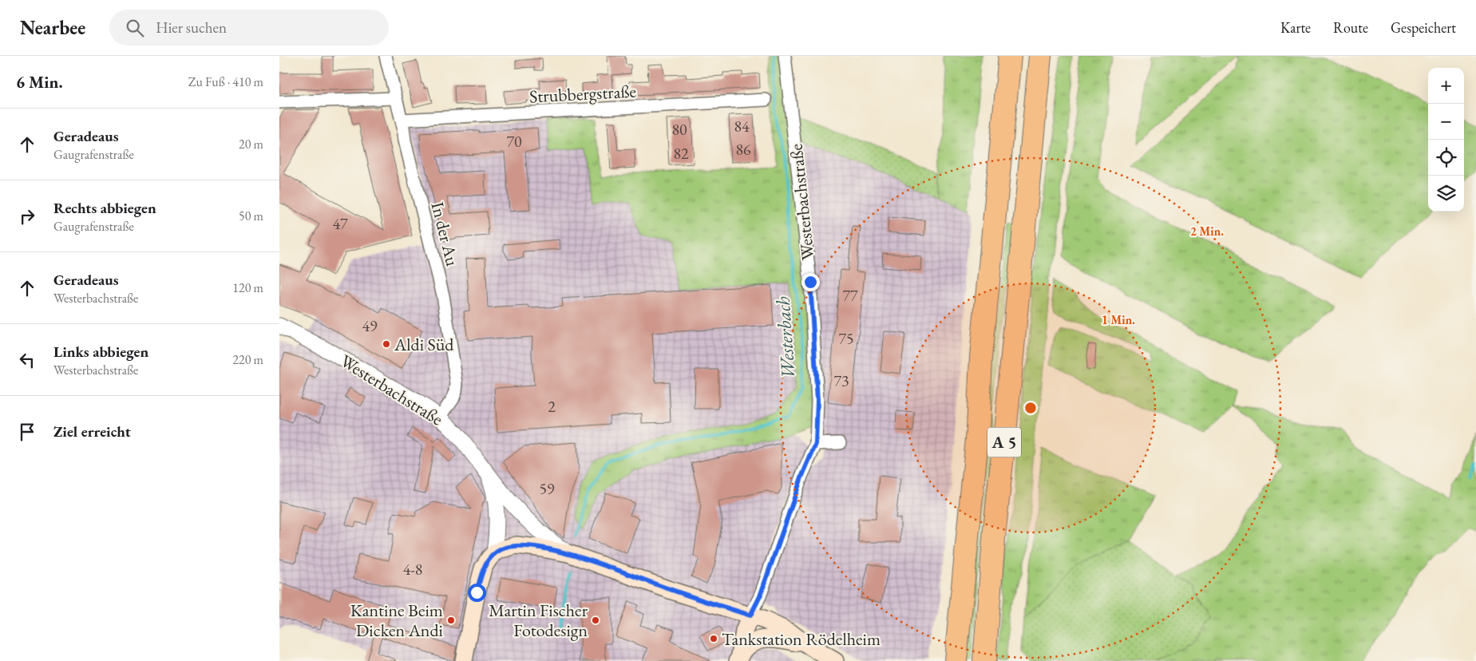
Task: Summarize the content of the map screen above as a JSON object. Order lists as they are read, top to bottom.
{
  "streets": {
    "highway": ["A 5"],
    "main road": ["Westerbachstraße"],
    "street": ["Strubbergstraße", "In der Au"]
  },
  "crossings": [
    ["Strubbergstraße", "In der Au"],
    ["Westerbachstraße", "In der Au"]
  ],
  "water": ["Westerbach"],
  "places": [
    "Aldi Süd",
    "Kantine Beim Dicken Andi",
    "Martin Fischer Fotodesign",
    "Tankstation Rödelheim"
  ],
  "house_numbers": [
    "84",
    "80",
    "70",
    "86",
    "82",
    "47",
    "77",
    "49",
    "75",
    "73",
    "2",
    "59",
    "4-8"
  ],
  "page": {
    "header": "Nearbee",
    "search": "Hier suchen",
    "nav": ["Karte", "Route", "Gespeichert"],
    "heading": ["6 Min.", "Zu Fuß · 410 m"],
    "map_buttons": ["+", "−"],
    "list": [
      ["Geradeaus", "Gaugrafenstraße", "20 m"],
      ["Rechts abbiegen", "Gaugrafenstraße", "50 m"],
      ["Geradeaus", "Westerbachstraße", "120 m"],
      ["Links abbiegen", "Westerbachstraße", "220 m"],
      "Ziel erreicht"
    ]
  },
  "rings": ["2 Min.", "1 Min."]
}
